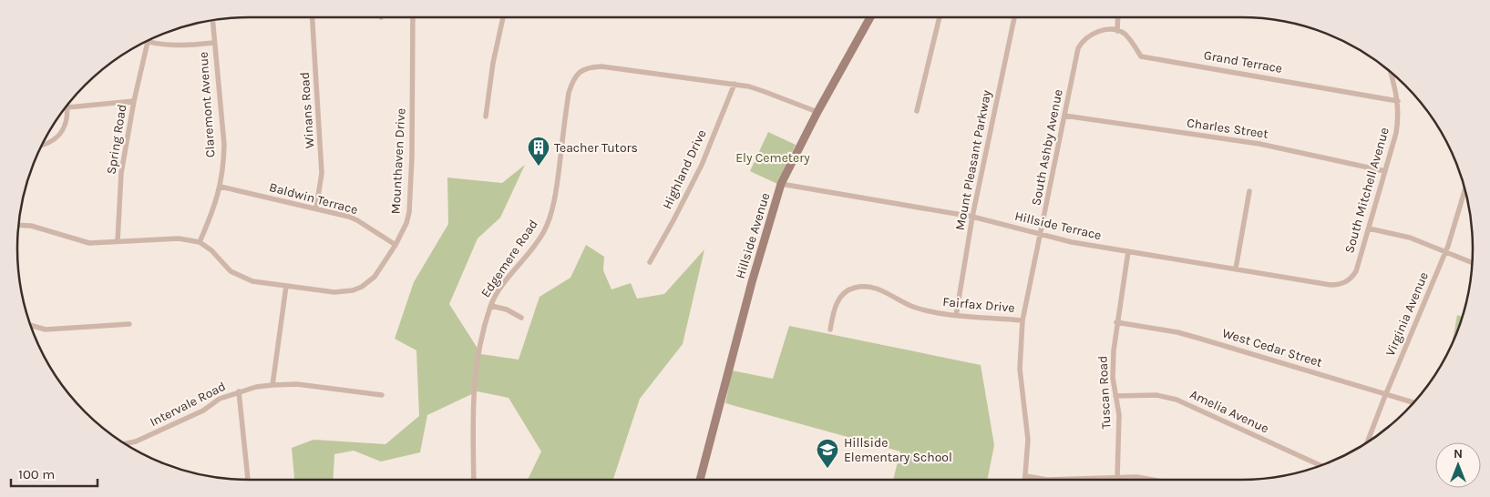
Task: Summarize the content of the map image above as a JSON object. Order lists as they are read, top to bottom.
{
  "streets": {
    "street": [
      "Grand Terrace",
      "Claremont Avenue",
      "Winans Road",
      "Charles Street",
      "Spring Road",
      "South Ashby Avenue",
      "Mount Pleasant Parkway",
      "Mounthaven Drive",
      "Highland Drive",
      "South Mitchell Avenue",
      "Baldwin Terrace",
      "Hillside Terrace",
      "Hillside Avenue",
      "Edgemere Road",
      "Fairfax Drive",
      "Virginia Avenue",
      "West Cedar Street",
      "Tuscan Road",
      "Intervale Road",
      "Amelia Avenue"
    ]
  },
  "crossings": [
    ["Grand Terrace", "South Ashby Avenue"],
    ["Grand Terrace", "South Mitchell Avenue"],
    ["Claremont Avenue", "Mounthaven Drive"],
    ["Claremont Avenue", "Baldwin Terrace"],
    ["Winans Road", "Baldwin Terrace"],
    ["Charles Street", "South Ashby Avenue"],
    ["Charles Street", "South Mitchell Avenue"],
    ["South Ashby Avenue", "Hillside Terrace"],
    ["South Ashby Avenue", "Fairfax Drive"],
    ["Mount Pleasant Parkway", "Hillside Terrace"],
    ["Mount Pleasant Parkway", "Fairfax Drive"],
    ["Mounthaven Drive", "Baldwin Terrace"],
    ["Highland Drive", "Edgemere Road"],
    ["South Mitchell Avenue", "Hillside Terrace"],
    ["Hillside Terrace", "Hillside Avenue"],
    ["Hillside Terrace", "Tuscan Road"],
    ["Hillside Avenue", "Edgemere Road"],
    ["Virginia Avenue", "West Cedar Street"],
    ["West Cedar Street", "Tuscan Road"],
    ["Tuscan Road", "Amelia Avenue"]
  ],
  "parks": ["Ely Cemetery"],
  "places": {
    "building": ["Teacher Tutors"],
    "school or university": ["Hillside Elementary School"]
  },
  "scale_bar": "100 m",
  "north": "top"
}
